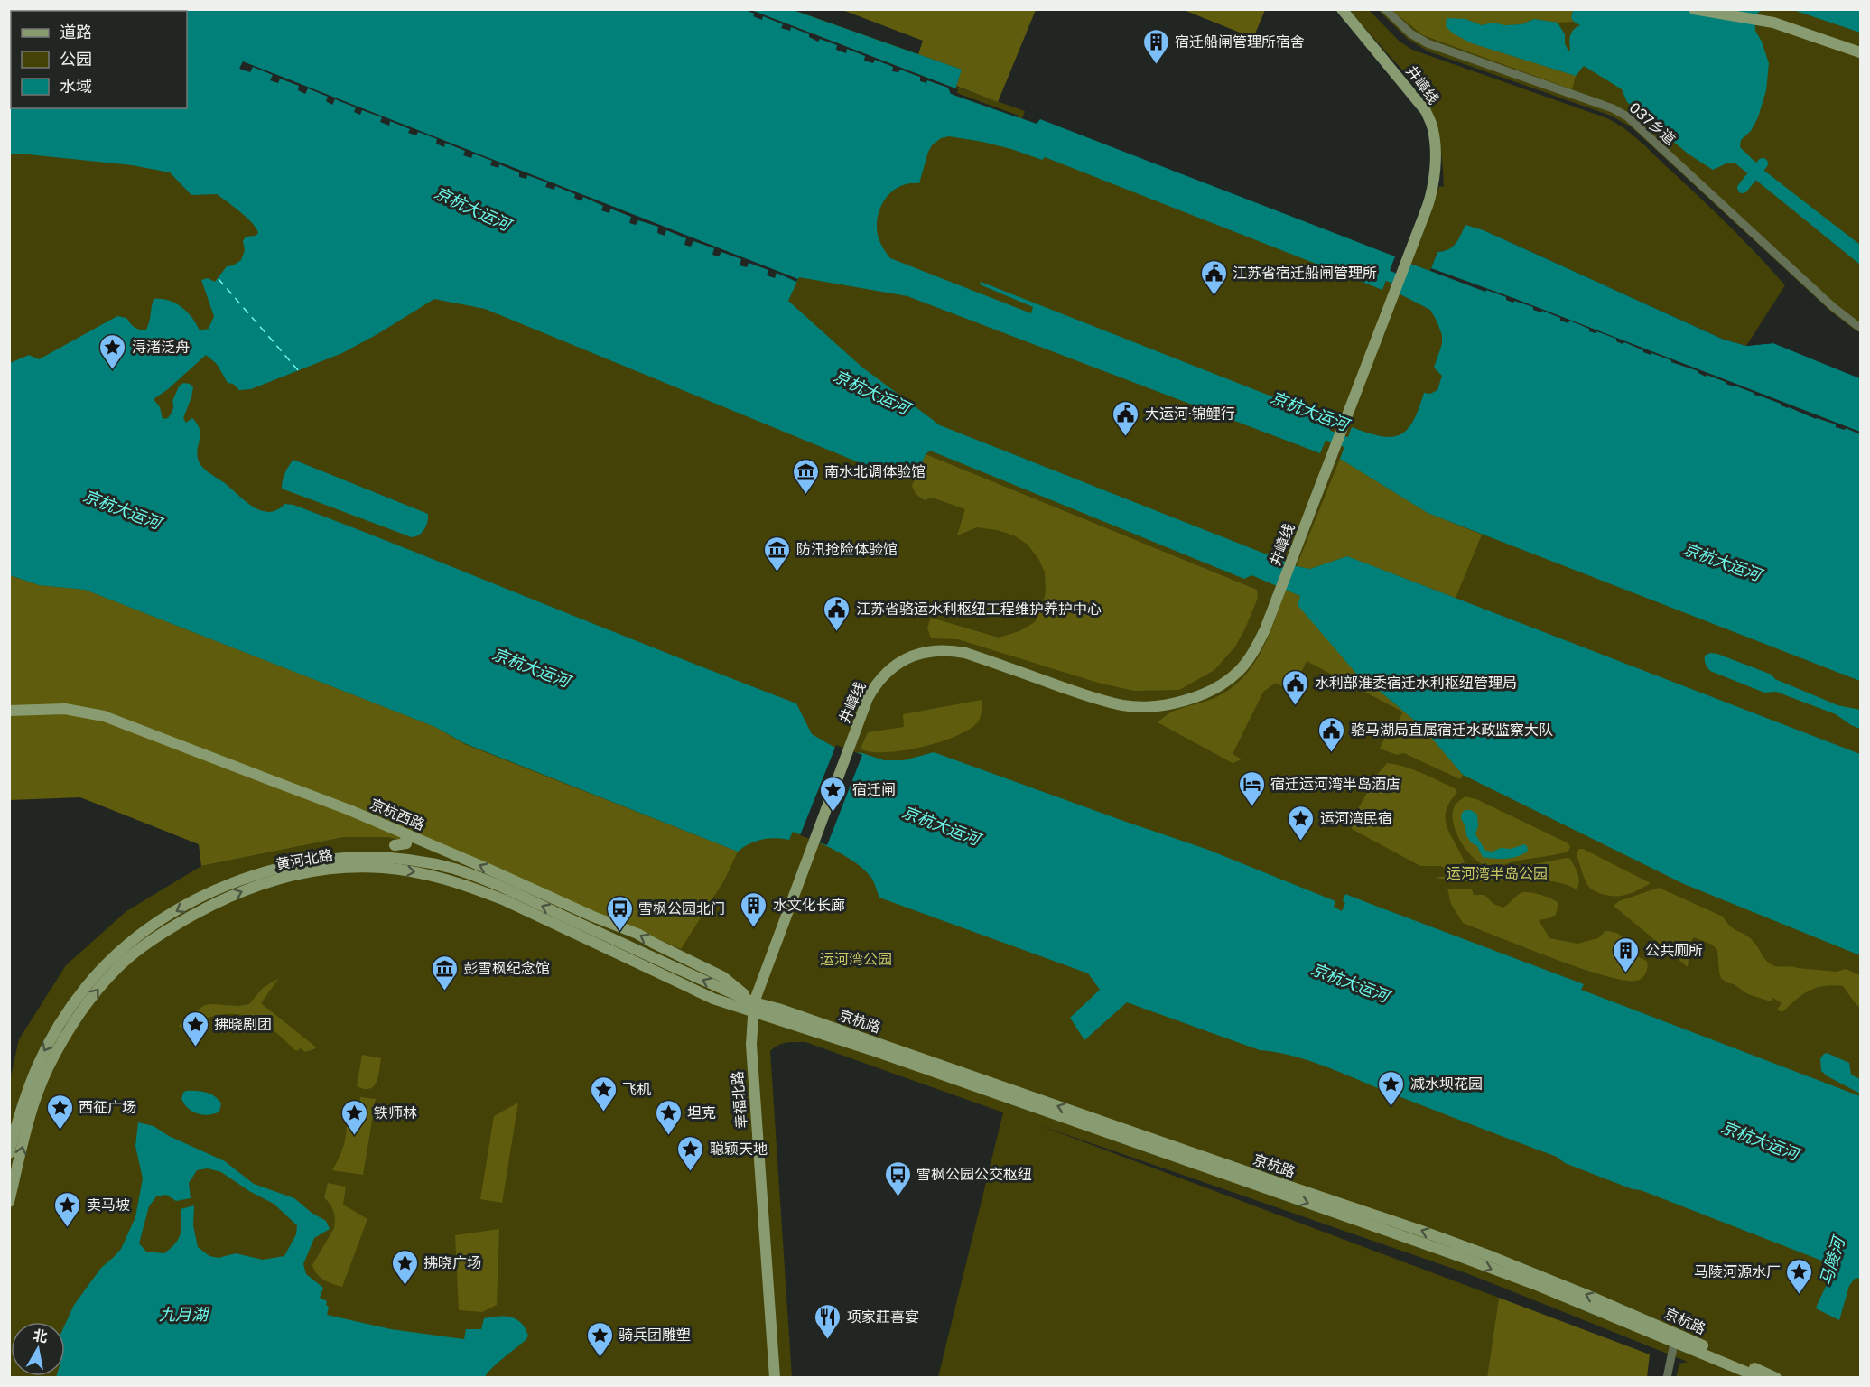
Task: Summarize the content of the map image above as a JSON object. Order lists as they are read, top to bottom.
{
  "streets": {
    "main road": [
      "井嶂线",
      "京杭西路",
      "黄河北路",
      "京杭路",
      "幸福北路"
    ],
    "street": ["037乡道"]
  },
  "crossings": [
    ["井嶂线", "幸福北路"],
    ["京杭西路", "黄河北路"],
    ["京杭西路", "京杭路"],
    ["京杭西路", "幸福北路"],
    ["黄河北路", "京杭路"],
    ["黄河北路", "幸福北路"],
    ["京杭路", "幸福北路"]
  ],
  "one_way": ["京杭西路"],
  "water": ["京杭大运河", "马陵河", "九月湖"],
  "parks": ["运河湾半岛公园", "运河湾公园"],
  "places": {
    "building": ["宿迁船闸管理所宿舍", "水文化长廊", "公共厕所"],
    "public building": [
      "江苏省宿迁船闸管理所",
      "大运河·锦鲤行",
      "江苏省骆运水利枢纽工程维护养护中心",
      "水利部淮委宿迁水利枢纽管理局",
      "骆马湖局直属宿迁水政监察大队"
    ],
    "place": [
      "浔渚泛舟",
      "宿迁闸",
      "运河湾民宿",
      "拂晓剧团",
      "减水坝花园",
      "飞机",
      "西征广场",
      "铁师林",
      "坦克",
      "聪颖天地",
      "卖马坡",
      "拂晓广场",
      "马陵河源水厂",
      "骑兵团雕塑"
    ],
    "museum": ["南水北调体验馆", "防汛抢险体验馆", "彭雪枫纪念馆"],
    "hotel": ["宿迁运河湾半岛酒店"],
    "bus stop": ["雪枫公园北门", "雪枫公园公交枢纽"],
    "restaurant": ["项家莊喜宴"]
  },
  "legend": ["道路", "公园", "水域"],
  "north": "top"
}
